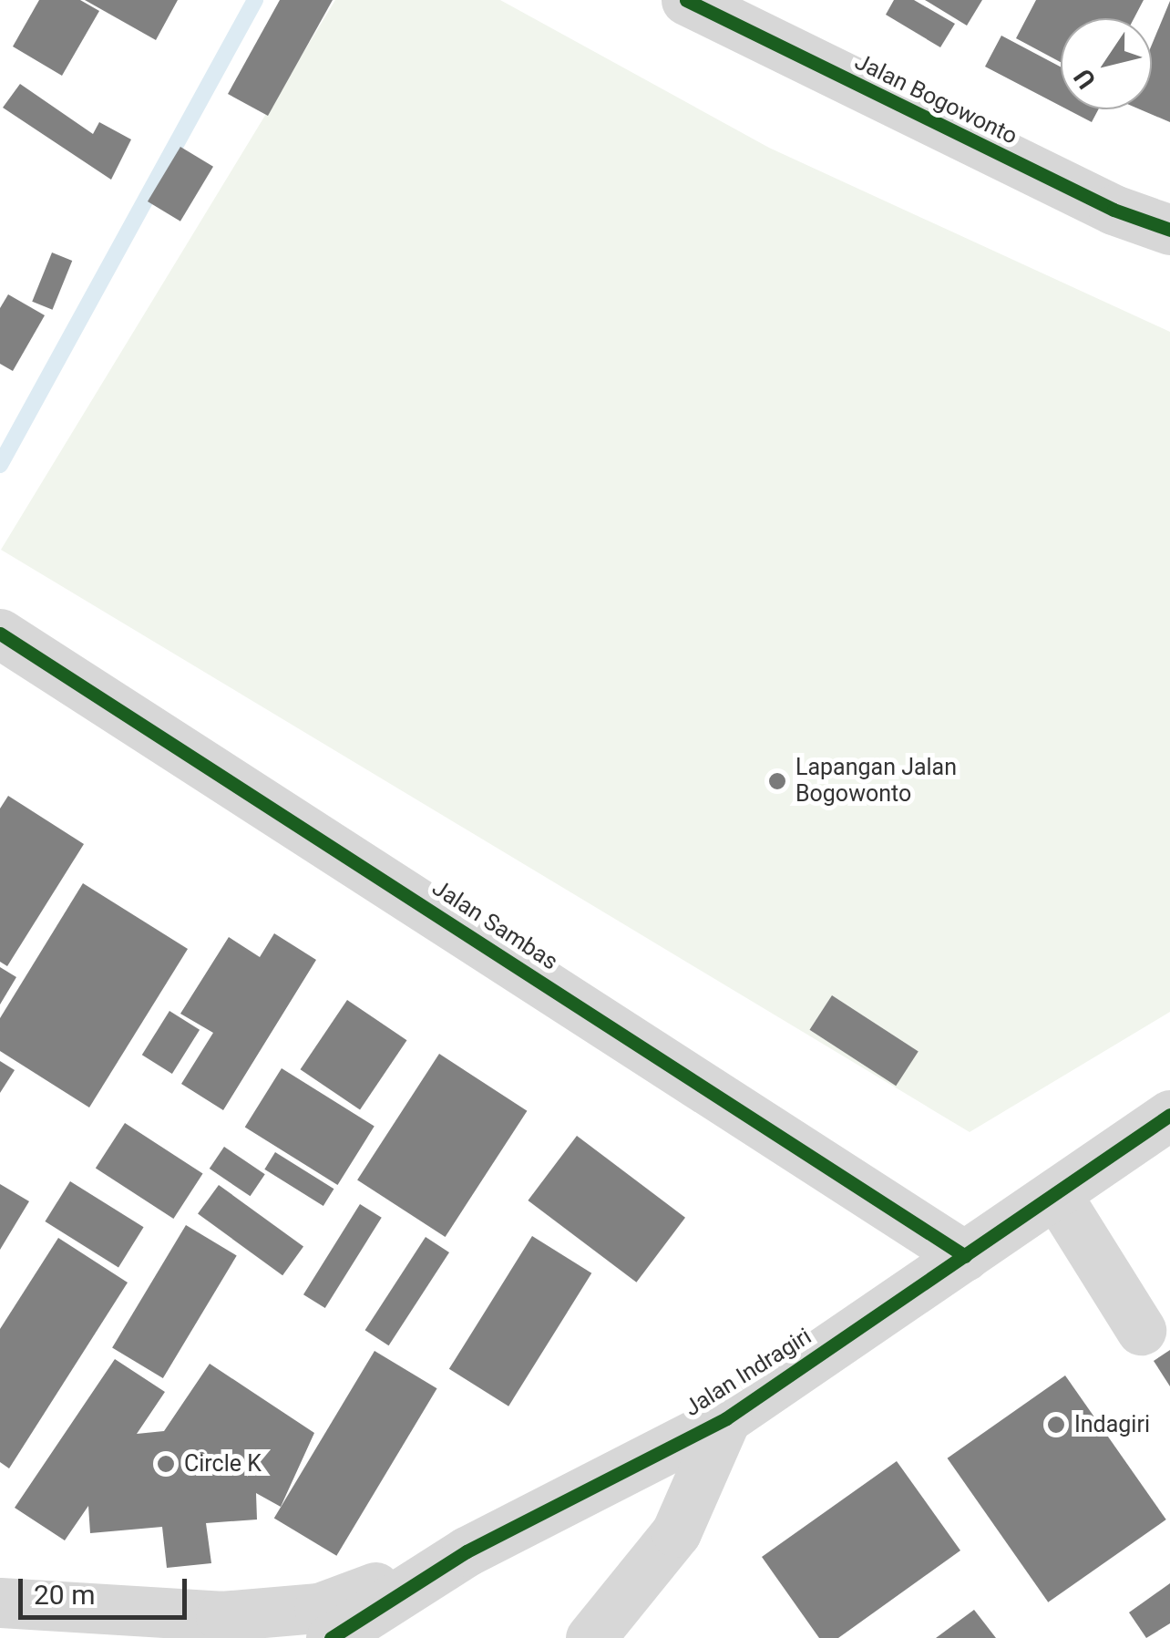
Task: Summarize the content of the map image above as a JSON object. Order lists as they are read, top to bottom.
{
  "streets": {
    "street": ["Jalan Bogowonto", "Jalan Sambas", "Jalan Indragiri"]
  },
  "crossings": [
    ["Jalan Sambas", "Jalan Indragiri"]
  ],
  "places": ["Lapangan Jalan Bogowonto", "Indagiri", "Circle K"],
  "scale_bar": "20 m",
  "north": "bottom left"
}
